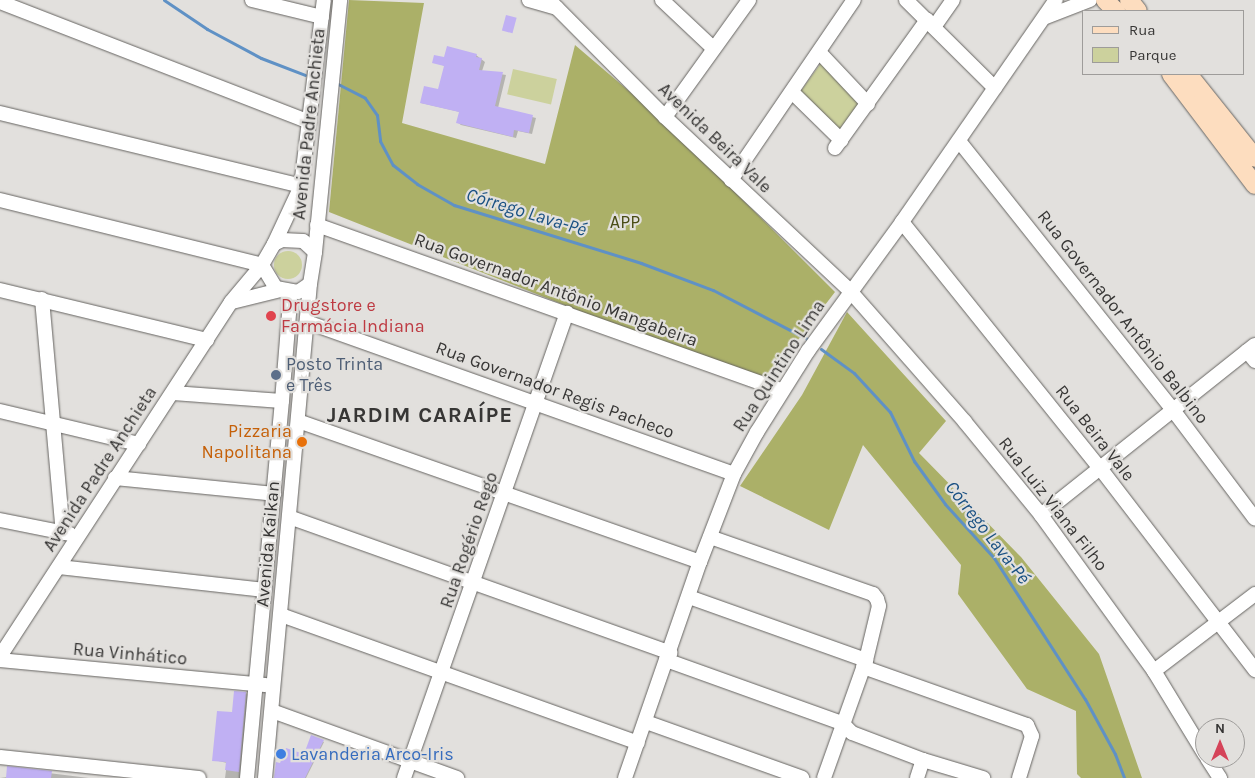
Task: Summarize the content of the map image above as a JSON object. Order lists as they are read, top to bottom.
{
  "streets": {
    "street": [
      "Avenida Padre Anchieta",
      "Avenida Beira Vale",
      "Rua Governador Antônio Mangabeira",
      "Rua Governador Antônio Balbino",
      "Rua Quintino Lima",
      "Rua Governador Regis Pacheco",
      "Rua Beira Vale",
      "Rua Luiz Viana Filho",
      "Rua Rogério Rego",
      "Avenida Kaikan",
      "Rua Vinhático"
    ]
  },
  "crossings": [
    ["Avenida Padre Anchieta", "Rua Governador Antônio Mangabeira"],
    ["Avenida Padre Anchieta", "Avenida Kaikan"],
    ["Avenida Padre Anchieta", "Rua Vinhático"],
    ["Avenida Beira Vale", "Rua Quintino Lima"],
    ["Avenida Beira Vale", "Rua Luiz Viana Filho"],
    ["Rua Governador Antônio Mangabeira", "Rua Quintino Lima"],
    ["Rua Governador Antônio Mangabeira", "Rua Rogério Rego"],
    ["Rua Governador Antônio Balbino", "Rua Quintino Lima"],
    ["Rua Quintino Lima", "Rua Governador Regis Pacheco"],
    ["Rua Quintino Lima", "Rua Beira Vale"],
    ["Rua Quintino Lima", "Rua Luiz Viana Filho"],
    ["Rua Governador Regis Pacheco", "Rua Rogério Rego"],
    ["Rua Governador Regis Pacheco", "Avenida Kaikan"],
    ["Avenida Kaikan", "Rua Vinhático"]
  ],
  "districts": ["JARDIM CARAÍPE"],
  "water": ["Córrego Lava-Pé"],
  "parks": ["APP"],
  "places": [
    "Drugstore e Farmácia Indiana",
    "Posto Trinta e Três",
    "Pizzaria Napolitana",
    "Lavanderia Arco-Iris"
  ],
  "legend": ["Rua", "Parque"],
  "north": "top"
}
